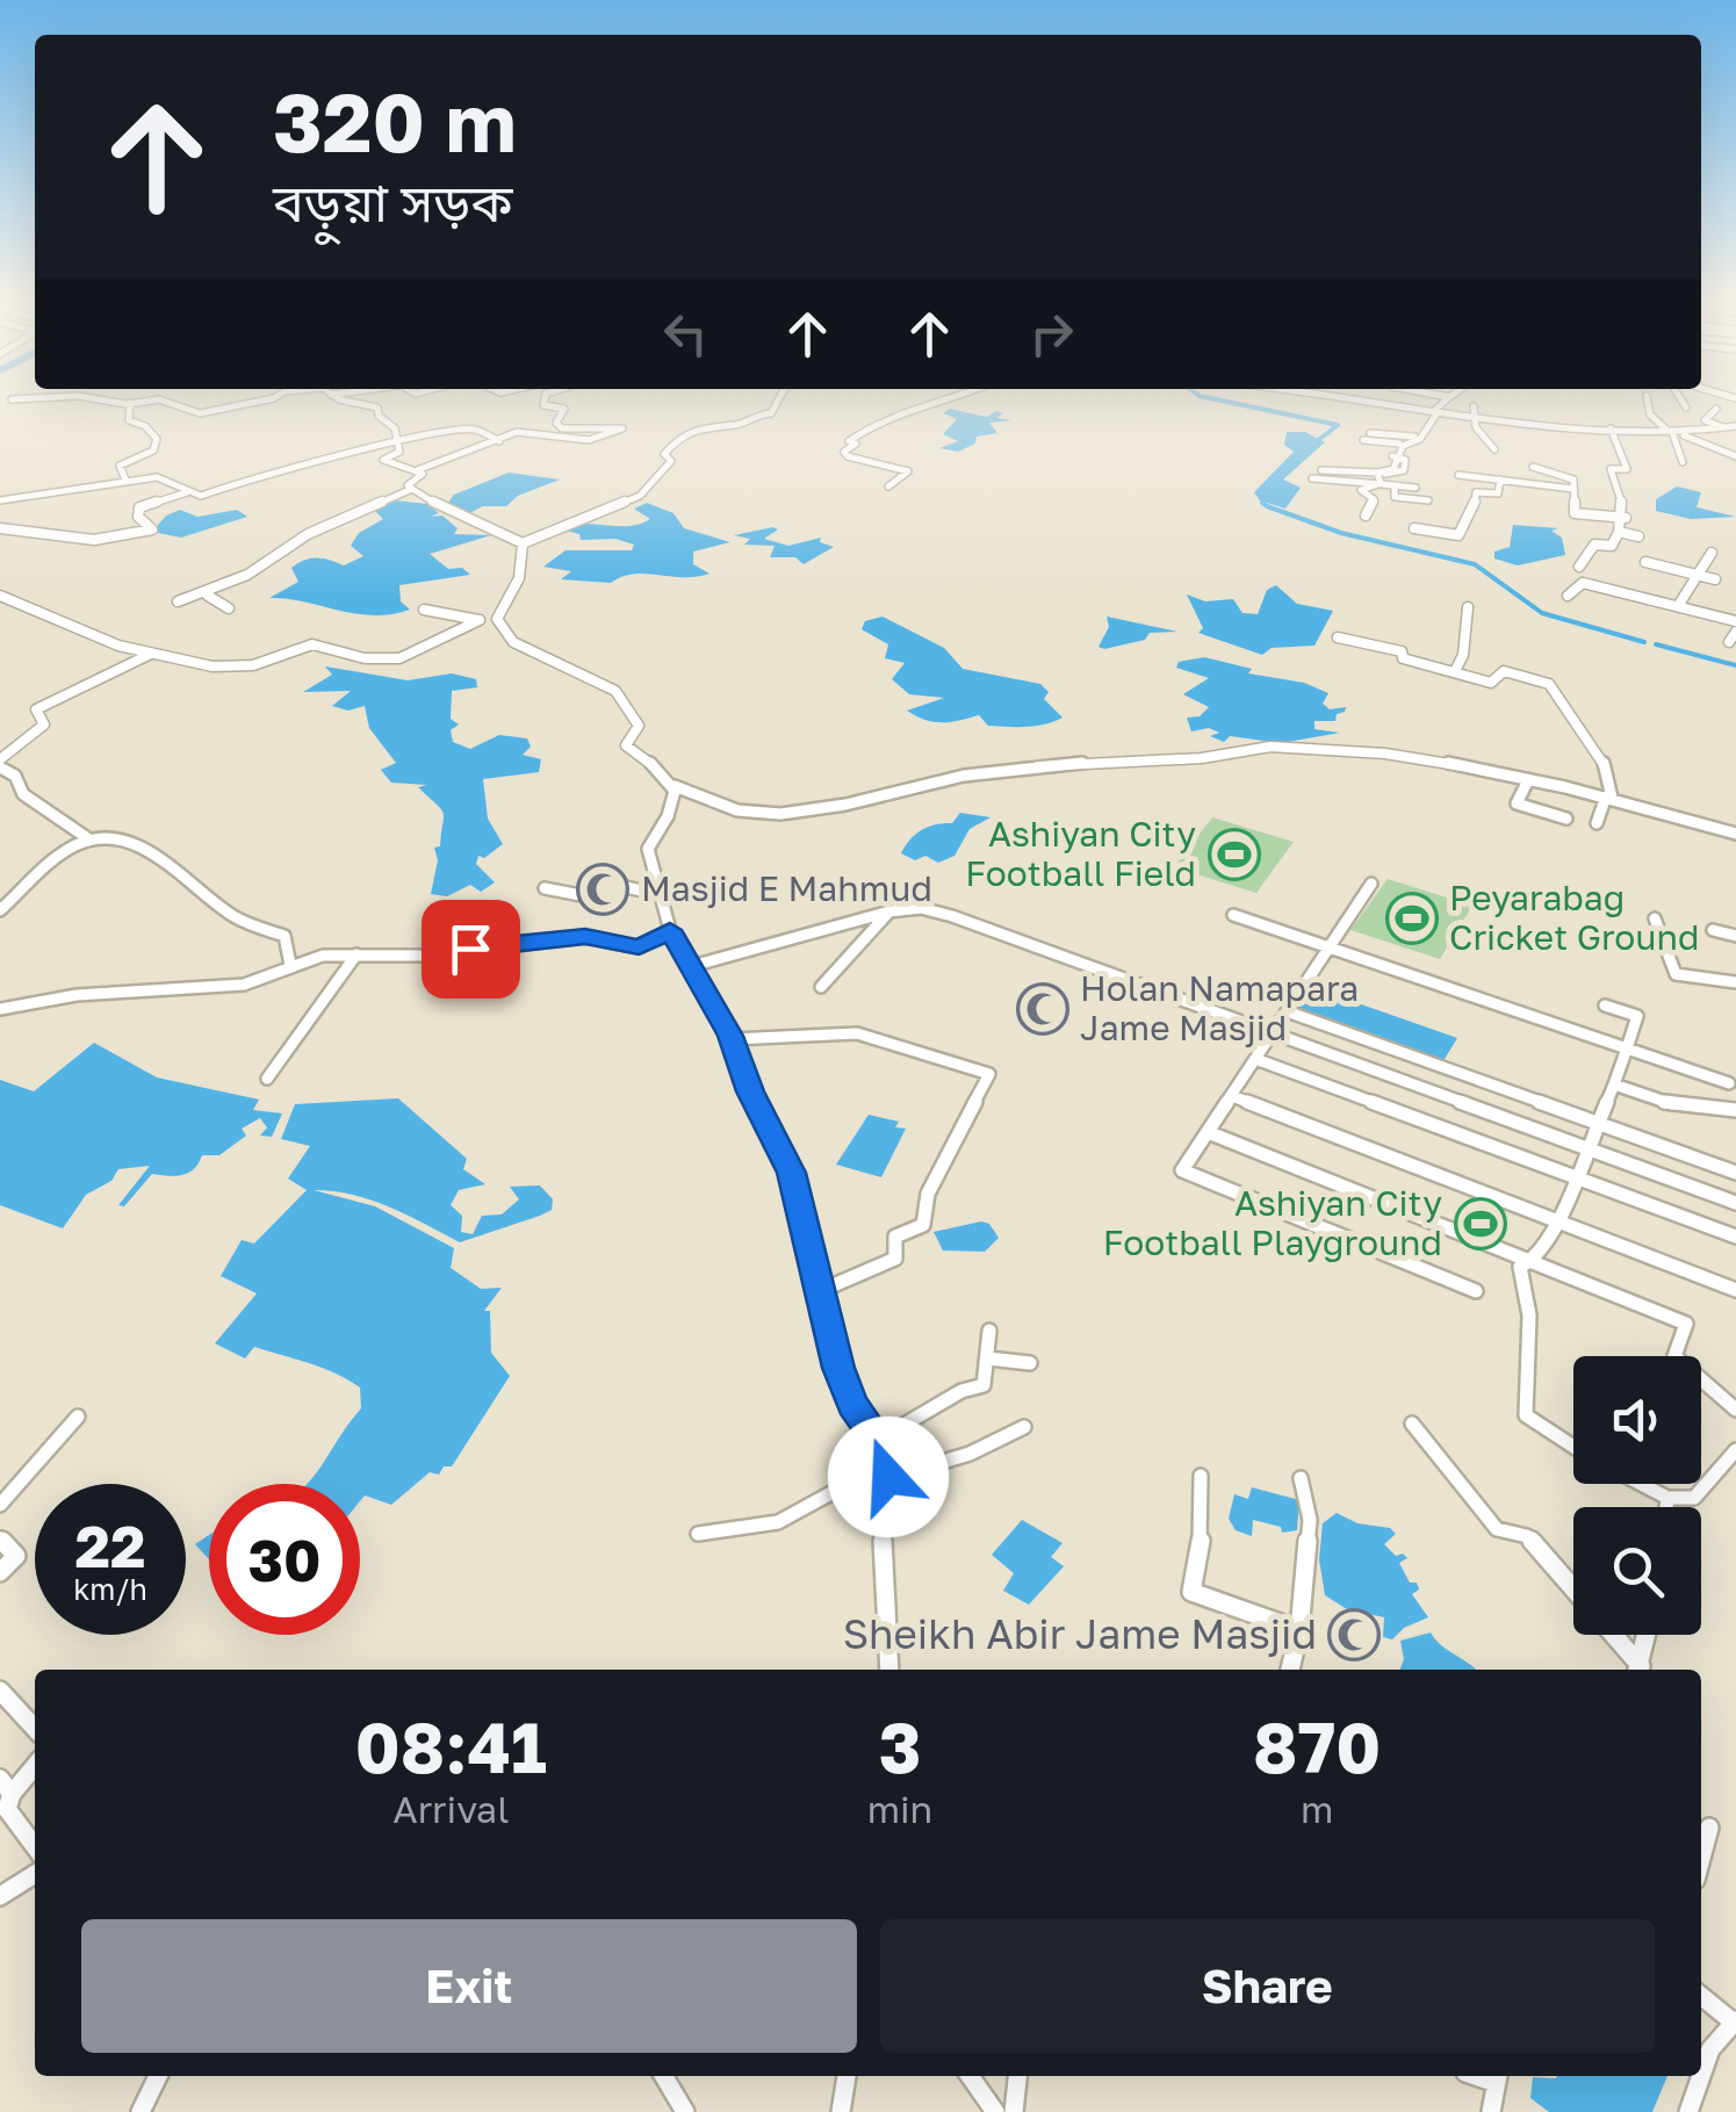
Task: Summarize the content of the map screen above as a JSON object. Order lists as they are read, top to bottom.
{
  "places": {
    "sports": ["Ashiyan City Football Field", "Peyarabag Cricket Ground", "Ashiyan City Football Playground"],
    "mosque": ["Masjid E Mahmud", "Holan Namapara Jame Masjid", "Sheikh Abir Jame Masjid"]
  },
  "page": {
    "turn": ["320 m", "বড়ুয়া সড়ক"],
    "speed": "22 km/h",
    "limit": "30",
    "eta": [
      "08:41",
      "Arrival",
      "3",
      "min",
      "870",
      "m"
    ],
    "buttons": ["Exit", "Share"]
  }
}
